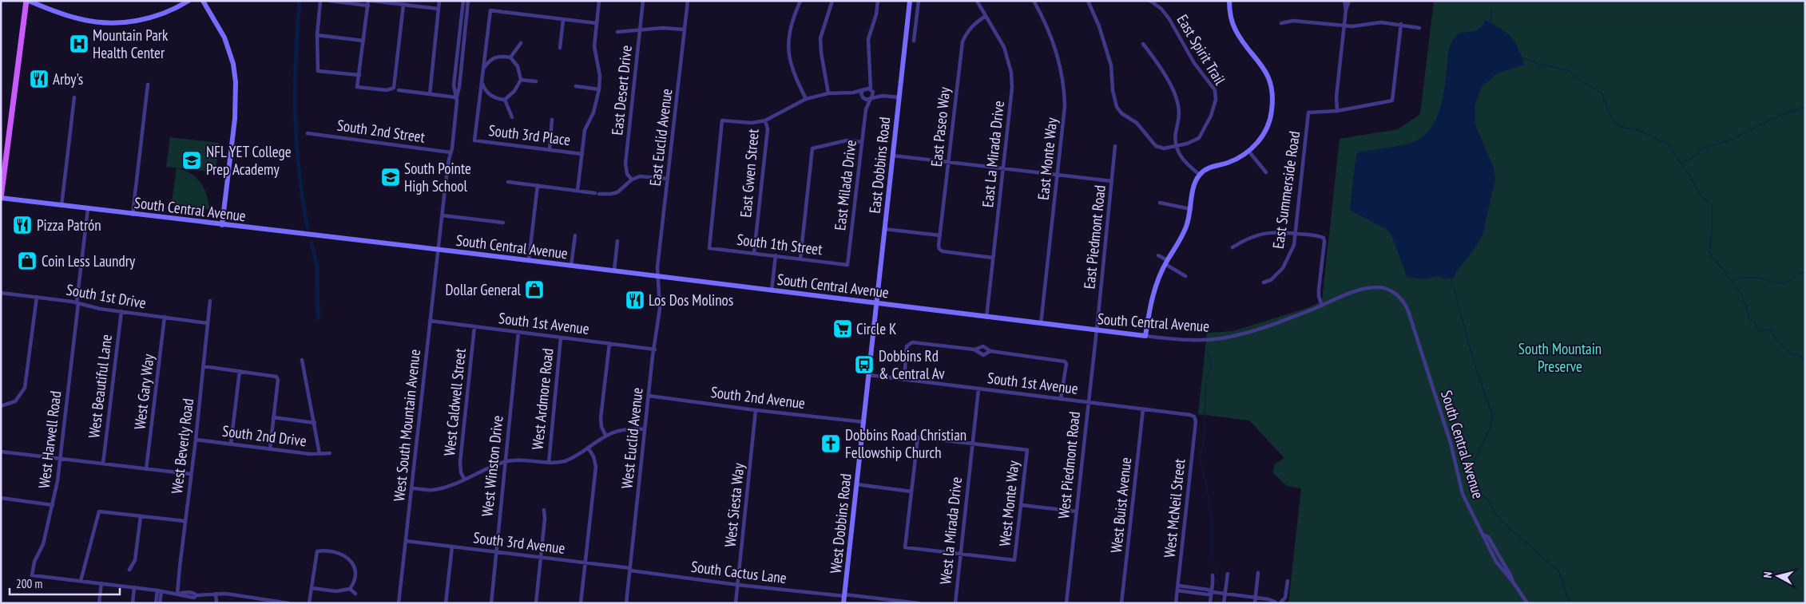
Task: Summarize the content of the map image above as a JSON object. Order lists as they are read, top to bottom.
{
  "streets": {
    "main road": ["East Dobbins Road", "South Central Avenue", "West Dobbins Road"],
    "street": [
      "East Spirit Trail",
      "East Desert Drive",
      "East Paseo Way",
      "South 2nd Street",
      "South 3rd Place",
      "East Euclid Avenue",
      "East La Mirada Drive",
      "East Monte Way",
      "East Gwen Street",
      "East Milada Drive",
      "East Summerside Road",
      "East Piedmont Road",
      "South 1th Street",
      "South 1st Drive",
      "South 1st Avenue",
      "West Beautiful Lane",
      "West Gary Way",
      "South 2nd Avenue",
      "West Ardmore Road",
      "West Caldwell Street",
      "West South Mountain Avenue",
      "South 2nd Drive",
      "West Euclid Avenue",
      "West Harwell Road",
      "West Beverly Road",
      "West Piedmont Road",
      "West Winston Drive",
      "West Monte Way",
      "West Siesta Way",
      "West Buist Avenue",
      "West McNeil Street",
      "West la Mirada Drive",
      "South 3rd Avenue",
      "South Cactus Lane"
    ]
  },
  "crossings": [
    ["East Paseo Way", "East La Mirada Drive"],
    ["South 2nd Street", "West South Mountain Avenue"],
    ["East Euclid Avenue", "South Central Avenue"],
    ["East Euclid Avenue", "West Euclid Avenue"],
    ["East La Mirada Drive", "South Central Avenue"],
    ["East Monte Way", "South Central Avenue"],
    ["East Dobbins Road", "South Central Avenue"],
    ["East Dobbins Road", "West Dobbins Road"],
    ["East Gwen Street", "South 1th Street"],
    ["East Milada Drive", "South 1th Street"],
    ["South Central Avenue", "East Piedmont Road"],
    ["South Central Avenue", "West South Mountain Avenue"],
    ["South Central Avenue", "West Euclid Avenue"],
    ["South Central Avenue", "West Harwell Road"],
    ["South Central Avenue", "West Piedmont Road"],
    ["South Central Avenue", "West Dobbins Road"],
    ["East Piedmont Road", "West Piedmont Road"],
    ["South 1st Drive", "West Beautiful Lane"],
    ["South 1st Drive", "West Gary Way"],
    ["South 1st Drive", "West Harwell Road"],
    ["South 1st Drive", "West Beverly Road"],
    ["South 1st Avenue", "West Ardmore Road"],
    ["South 1st Avenue", "West Caldwell Street"],
    ["South 1st Avenue", "West South Mountain Avenue"],
    ["South 1st Avenue", "West Euclid Avenue"],
    ["South 1st Avenue", "West Piedmont Road"],
    ["South 1st Avenue", "West Winston Drive"],
    ["South 1st Avenue", "West Buist Avenue"],
    ["South 1st Avenue", "West McNeil Street"],
    ["South 1st Avenue", "West Dobbins Road"],
    ["South 1st Avenue", "West la Mirada Drive"],
    ["South 2nd Avenue", "West Euclid Avenue"],
    ["South 2nd Avenue", "West Siesta Way"],
    ["South 2nd Avenue", "West Dobbins Road"],
    ["West South Mountain Avenue", "South 3rd Avenue"],
    ["South 2nd Drive", "West Beverly Road"],
    ["West Euclid Avenue", "South 3rd Avenue"],
    ["West Euclid Avenue", "South Cactus Lane"],
    ["West Winston Drive", "South 3rd Avenue"],
    ["West Monte Way", "West la Mirada Drive"],
    ["West Siesta Way", "South Cactus Lane"],
    ["West Dobbins Road", "South Cactus Lane"],
    ["South 3rd Avenue", "South Cactus Lane"]
  ],
  "parks": ["South Mountain Preserve"],
  "places": {
    "hospital": ["Mountain Park Health Center"],
    "restaurant": ["Arby's", "Pizza Patrón", "Los Dos Molinos"],
    "school or university": ["NFL YET College Prep Academy", "South Pointe High School"],
    "shop": ["Coin Less Laundry", "Dollar General"],
    "supermarket": ["Circle K"],
    "bus stop": ["Dobbins Rd & Central Av"],
    "church": ["Dobbins Road Christian Fellowship Church"]
  },
  "scale_bar": "200 m",
  "north": "left"
}
